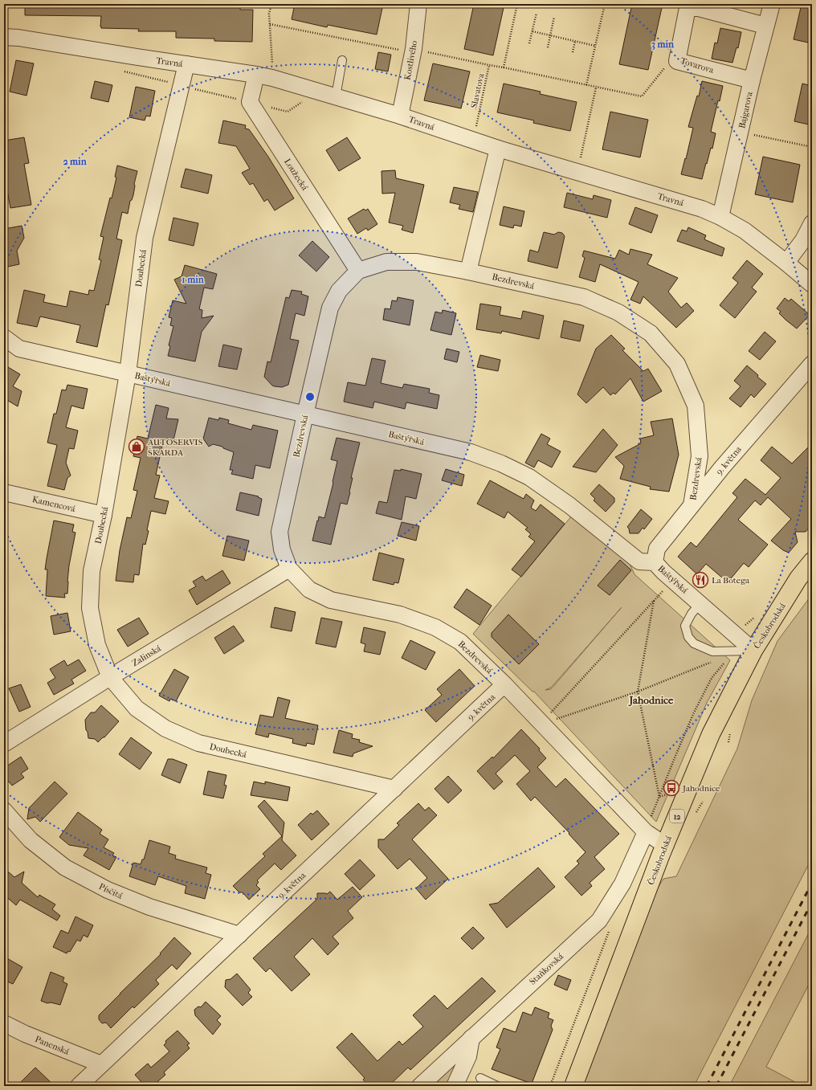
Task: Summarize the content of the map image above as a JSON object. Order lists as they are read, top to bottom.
{
  "streets": {
    "main road": ["Českobrodská", "12"],
    "street": [
      "Kostlivého",
      "Travná",
      "Tovarova",
      "Bajgarova",
      "Loužecká",
      "Doubecká",
      "Bezdrevská",
      "Baštýřská",
      "9. května",
      "Kamencová",
      "Zalinská",
      "Písčitá",
      "Staňkovská",
      "Panenská"
    ],
    "path": ["Slavatova"]
  },
  "crossings": [
    ["Kostlivého", "Travná"],
    ["Travná", "Slavatova"],
    ["Travná", "Bajgarova"],
    ["Travná", "Loužecká"],
    ["Travná", "Doubecká"],
    ["Tovarova", "Slavatova"],
    ["Tovarova", "Bajgarova"],
    ["Loužecká", "Bezdrevská"],
    ["Doubecká", "Baštýřská"],
    ["Doubecká", "9. května"],
    ["Doubecká", "Kamencová"],
    ["Doubecká", "Zalinská"],
    ["Bezdrevská", "Baštýřská"],
    ["Bezdrevská", "9. května"],
    ["Bezdrevská", "Českobrodská"],
    ["Bezdrevská", "Zalinská"],
    ["Bezdrevská", "Staňkovská"],
    ["Baštýřská", "9. května"],
    ["Baštýřská", "Českobrodská"],
    ["9. května", "Písčitá"],
    ["9. května", "Panenská"]
  ],
  "districts": ["Jahodnice"],
  "places": {
    "shop": ["AUTOSERVIS ŠKARDA"],
    "restaurant": ["La Botega"],
    "bus stop": ["Jahodnice"]
  },
  "rings": ["3 min", "2 min", "1 min"]
}
